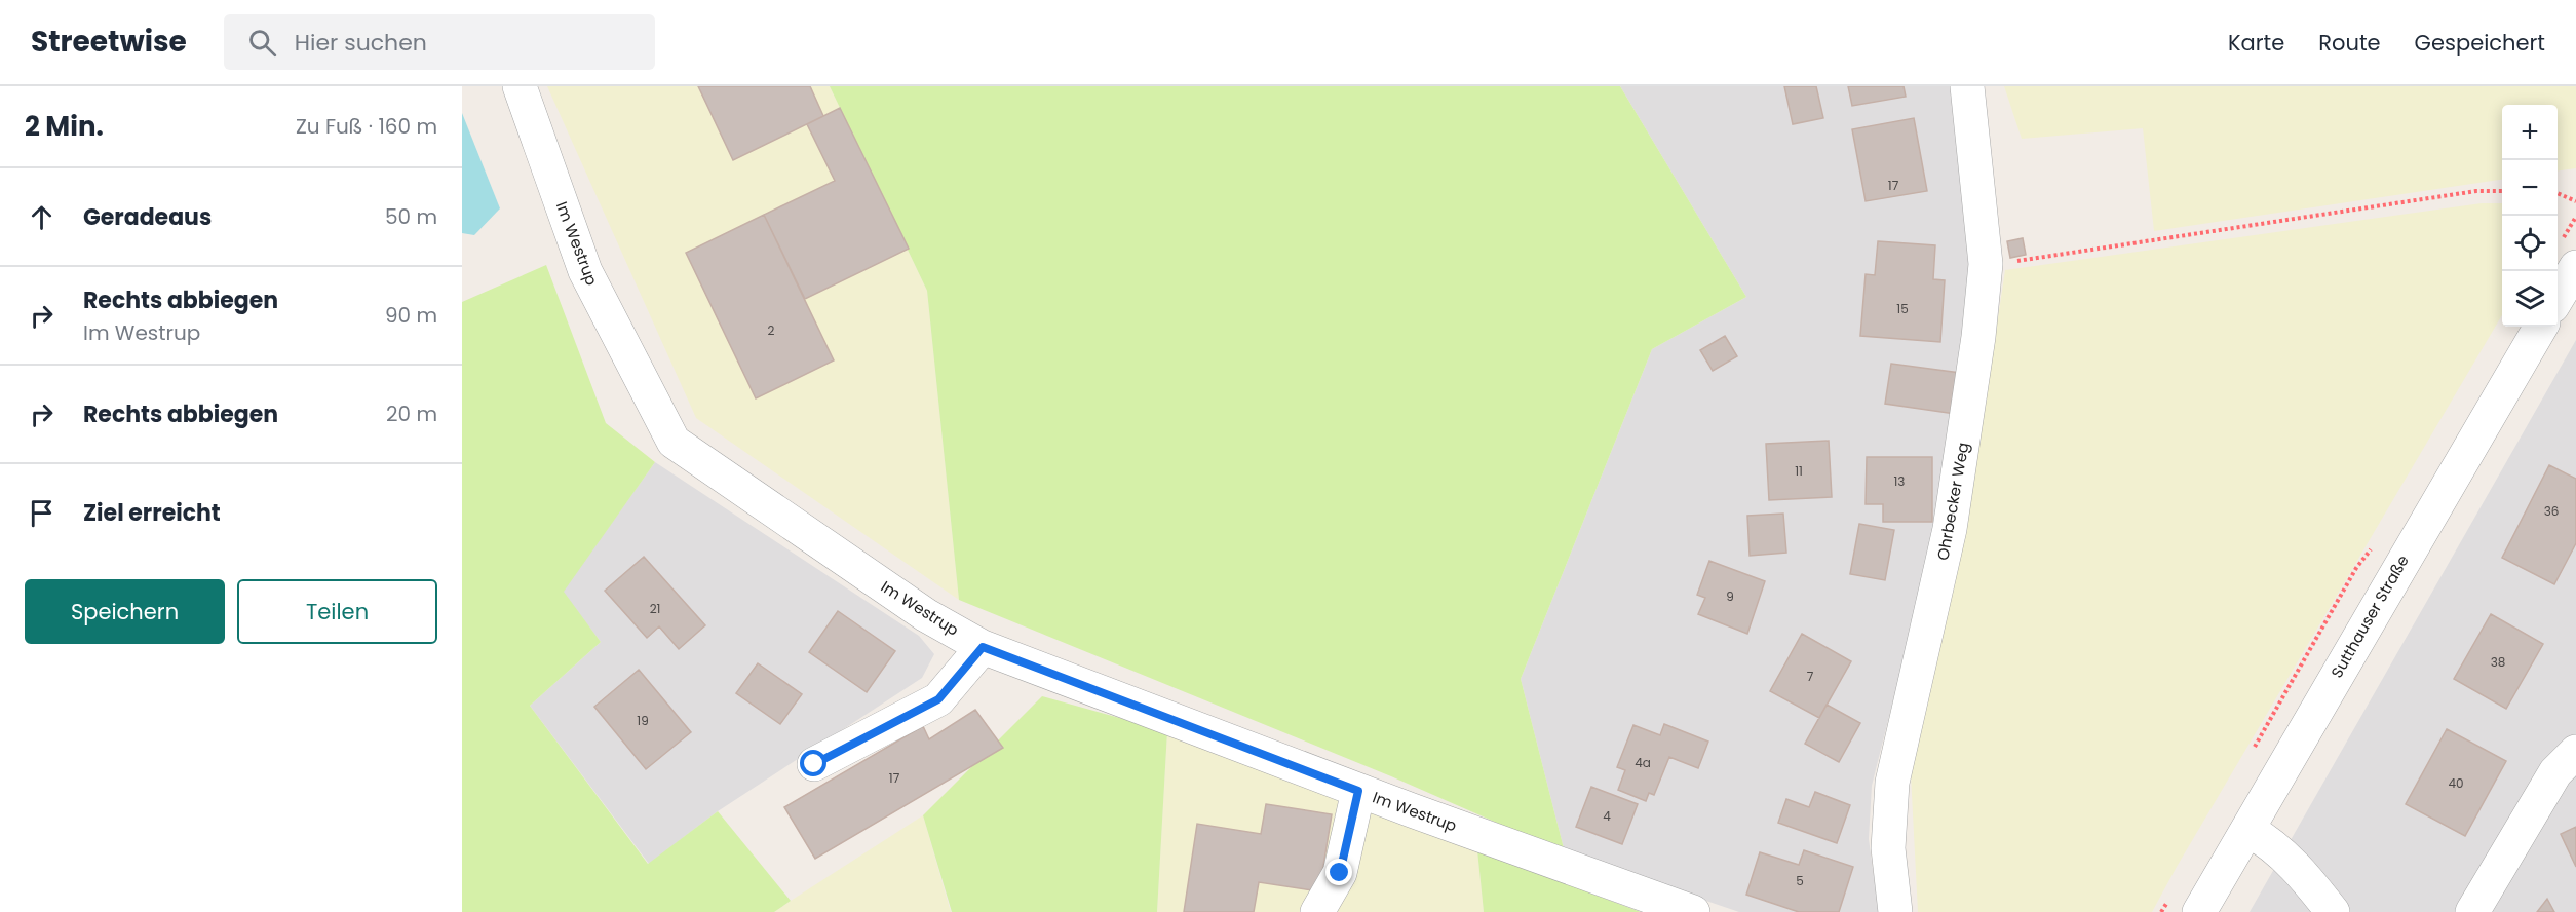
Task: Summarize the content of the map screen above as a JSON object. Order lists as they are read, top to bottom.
{
  "streets": {
    "street": ["Im Westrup", "Ohrbecker Weg", "Sutthauser Straße"]
  },
  "house_numbers": [
    "17",
    "15",
    "2",
    "11",
    "13",
    "36",
    "9",
    "21",
    "38",
    "7",
    "19",
    "4a",
    "17",
    "40",
    "4",
    "5"
  ],
  "page": {
    "header": "Streetwise",
    "search": "Hier suchen",
    "nav": ["Karte", "Route", "Gespeichert"],
    "heading": ["2 Min.", "Zu Fuß · 160 m"],
    "map_buttons": ["+", "−"],
    "list": [
      ["Geradeaus", "50 m"],
      ["Rechts abbiegen", "Im Westrup", "90 m"],
      ["Rechts abbiegen", "20 m"],
      "Ziel erreicht"
    ],
    "buttons": ["Speichern", "Teilen"]
  }
}
